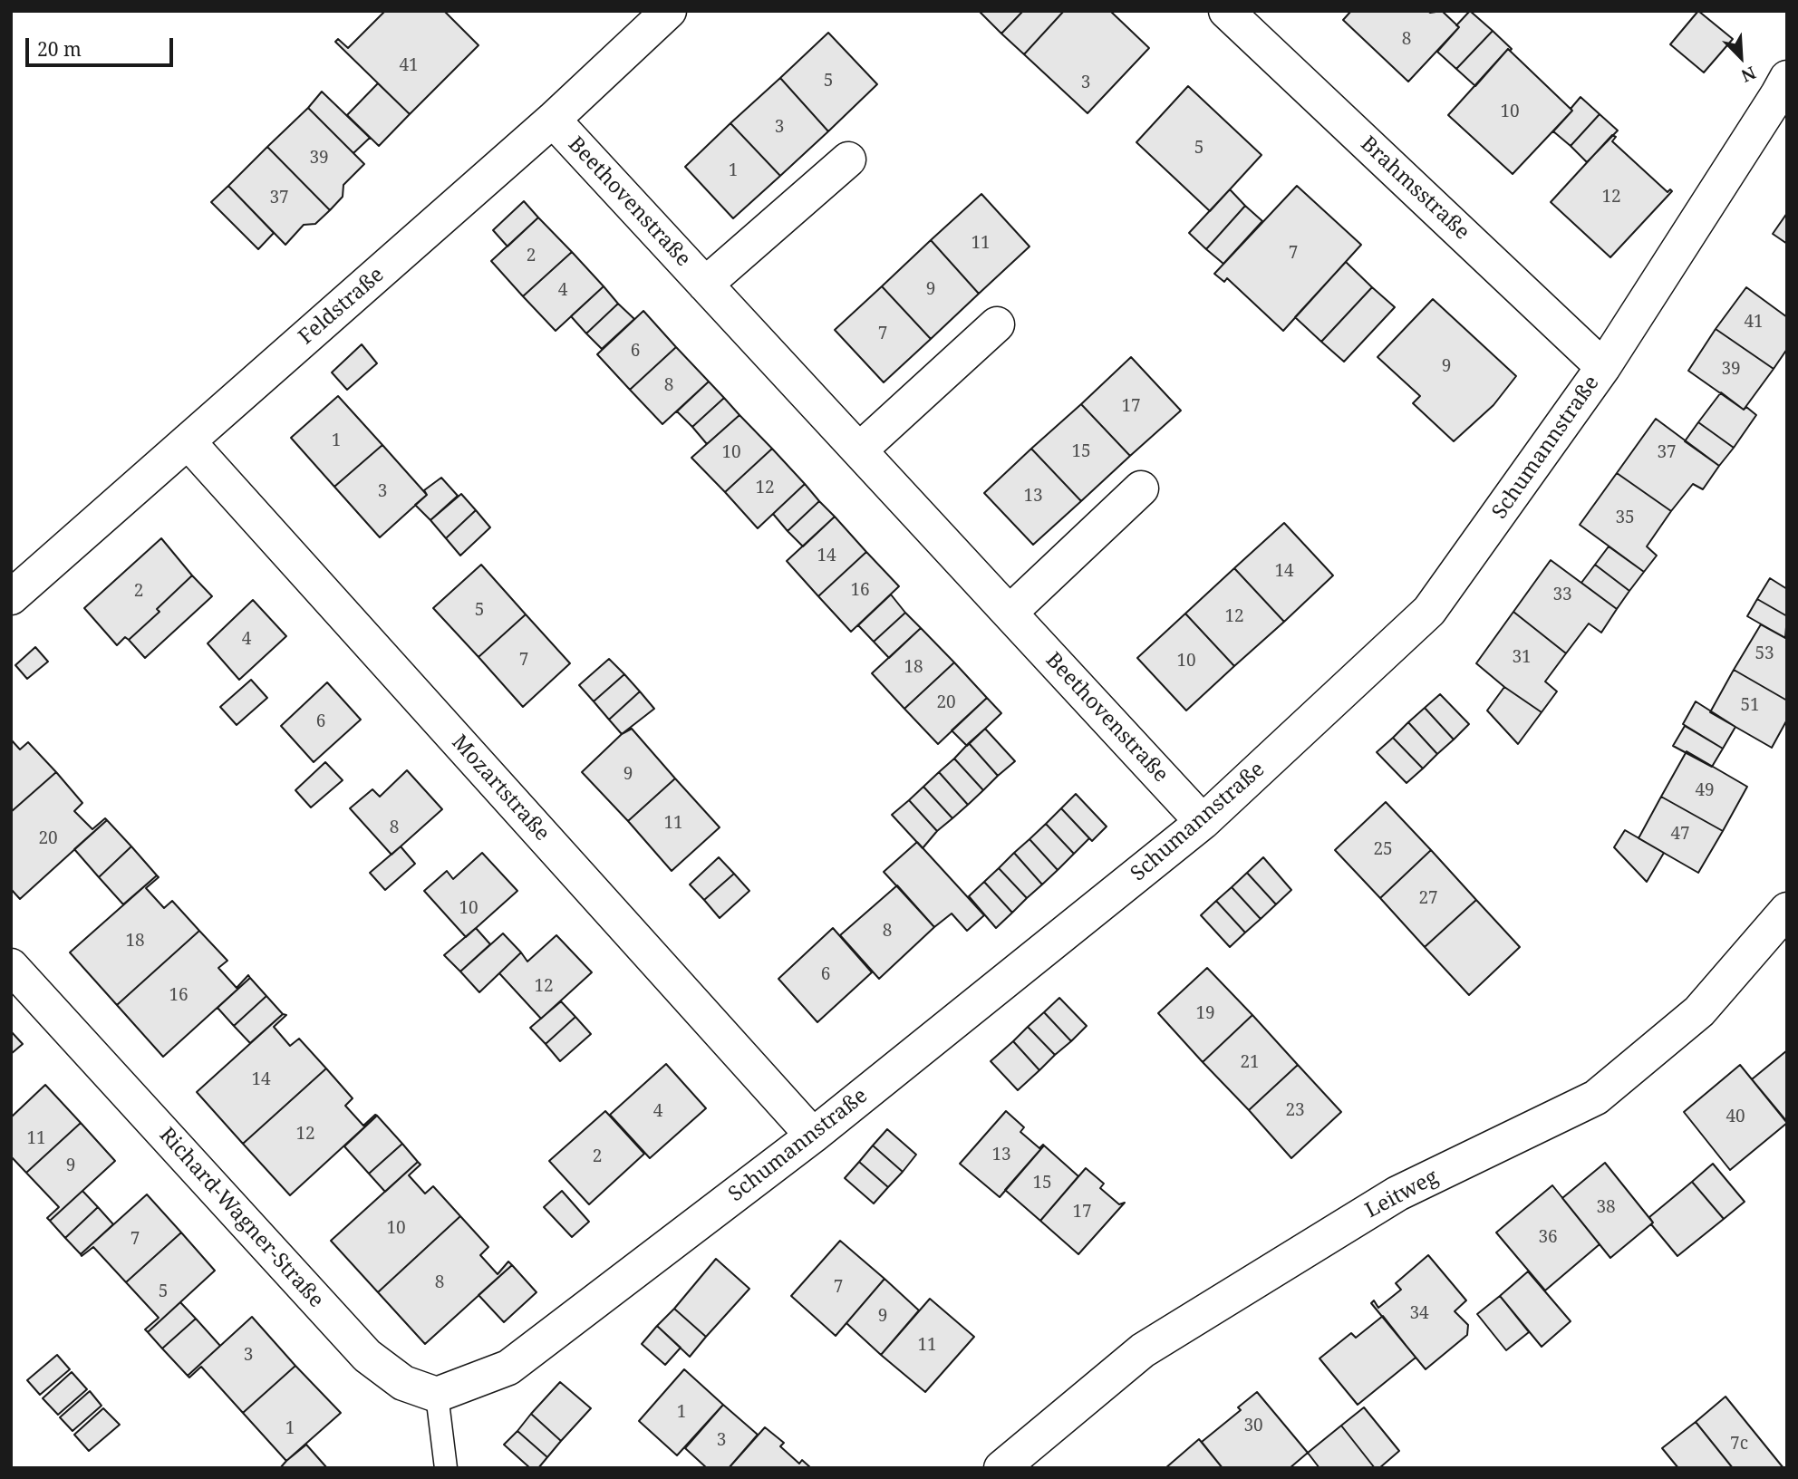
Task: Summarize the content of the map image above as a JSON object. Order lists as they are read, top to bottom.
{
  "streets": {
    "street": [
      "Brahmsstraße",
      "Beethovenstraße",
      "Feldstraße",
      "Schumannstraße",
      "Mozartstraße",
      "Leitweg",
      "Richard-Wagner-Straße"
    ]
  },
  "crossings": [
    ["Brahmsstraße", "Schumannstraße"],
    ["Beethovenstraße", "Feldstraße"],
    ["Beethovenstraße", "Schumannstraße"],
    ["Feldstraße", "Mozartstraße"],
    ["Schumannstraße", "Mozartstraße"],
    ["Schumannstraße", "Richard-Wagner-Straße"]
  ],
  "house_numbers": [
    "8",
    "41",
    "5",
    "3",
    "10",
    "3",
    "5",
    "39",
    "1",
    "12",
    "37",
    "11",
    "7",
    "2",
    "9",
    "4",
    "41",
    "7",
    "6",
    "9",
    "39",
    "8",
    "17",
    "1",
    "15",
    "10",
    "37",
    "12",
    "3",
    "13",
    "35",
    "14",
    "14",
    "16",
    "2",
    "33",
    "5",
    "12",
    "4",
    "53",
    "31",
    "7",
    "10",
    "18",
    "20",
    "51",
    "6",
    "9",
    "49",
    "11",
    "8",
    "47",
    "20",
    "25",
    "27",
    "10",
    "8",
    "18",
    "6",
    "12",
    "16",
    "19",
    "21",
    "14",
    "23",
    "4",
    "40",
    "12",
    "11",
    "13",
    "2",
    "9",
    "15",
    "38",
    "17",
    "10",
    "36",
    "7",
    "8",
    "7",
    "5",
    "34",
    "9",
    "11",
    "3",
    "1",
    "30",
    "1",
    "3",
    "7c"
  ],
  "scale_bar": "20 m",
  "north": "bottom right"
}
